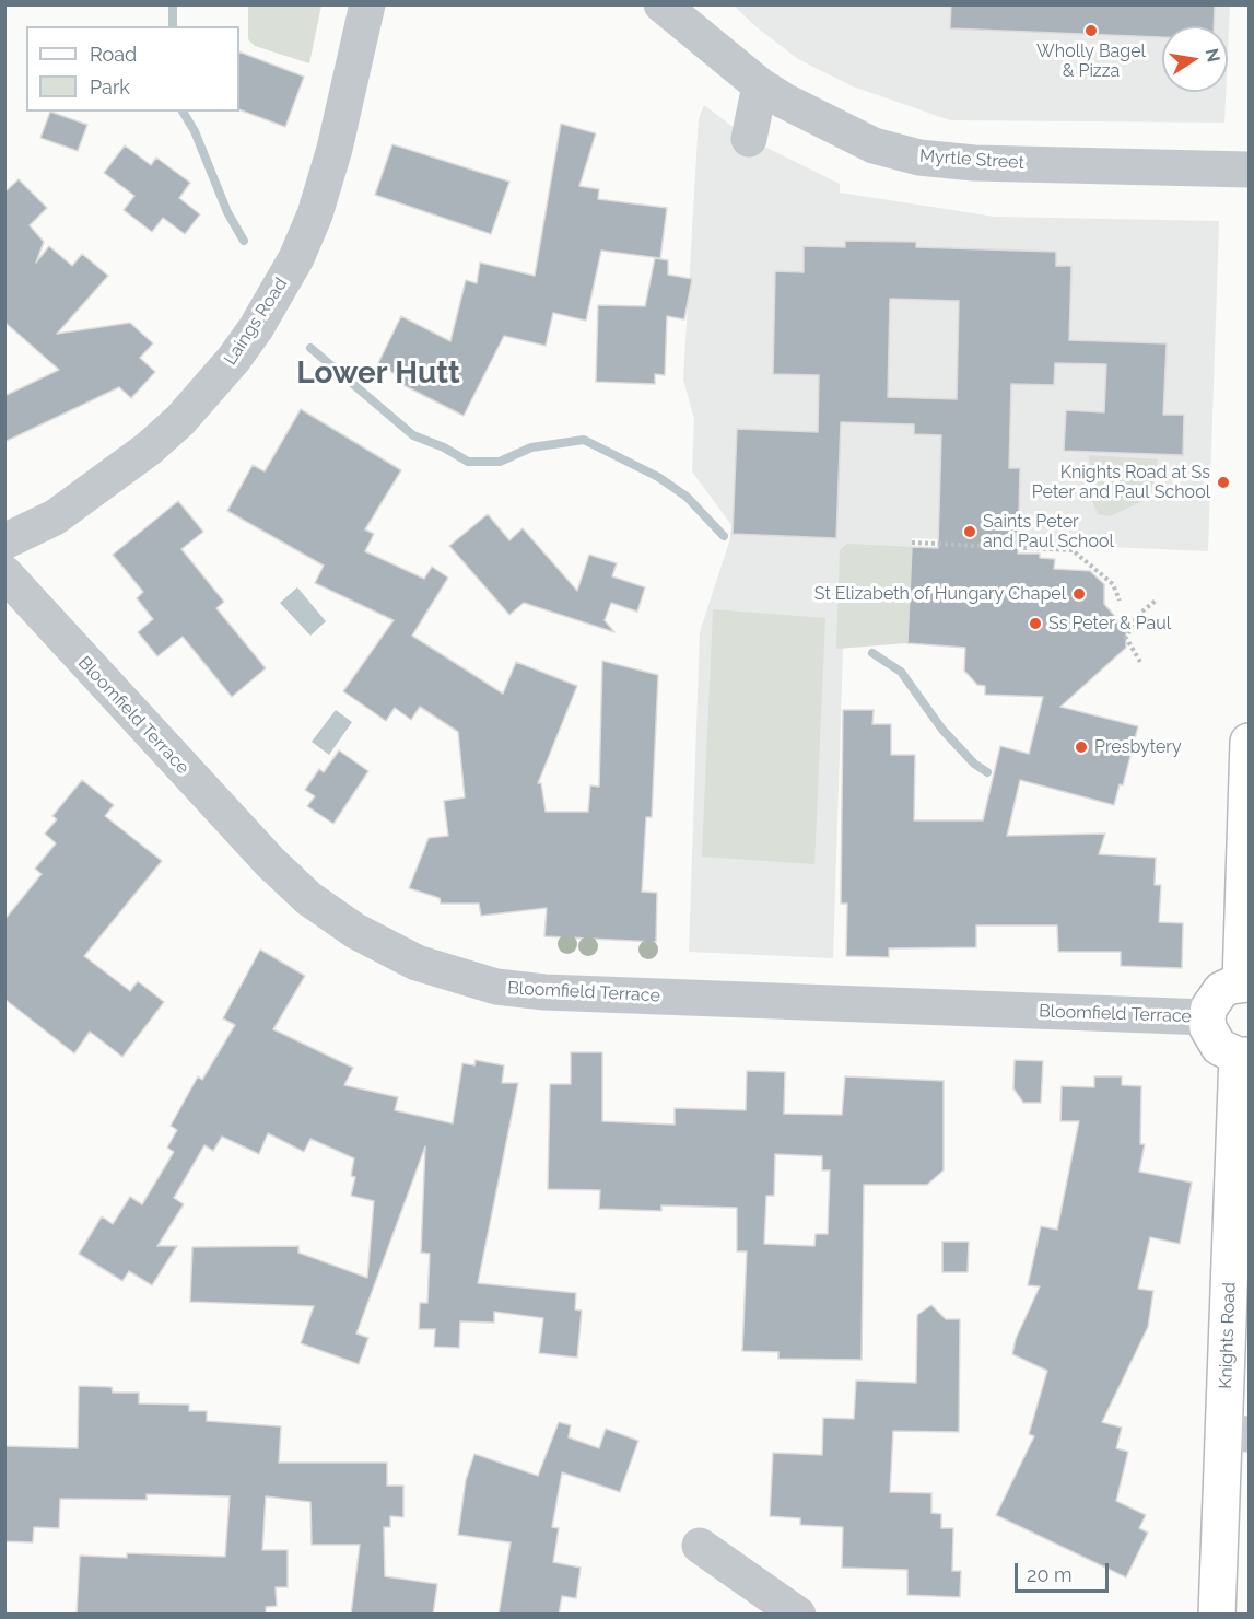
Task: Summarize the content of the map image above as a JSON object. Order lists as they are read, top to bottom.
{
  "streets": {
    "main road": ["Knights Road"],
    "street": ["Myrtle Street", "Laings Road", "Bloomfield Terrace"]
  },
  "districts": ["Lower Hutt"],
  "places": [
    "Wholly Bagel & Pizza",
    "Knights Road at Ss Peter and Paul School",
    "Saints Peter and Paul School",
    "St Elizabeth of Hungary Chapel",
    "Ss Peter & Paul",
    "Presbytery"
  ],
  "legend": ["Road", "Park"],
  "scale_bar": "20 m",
  "north": "right"
}
